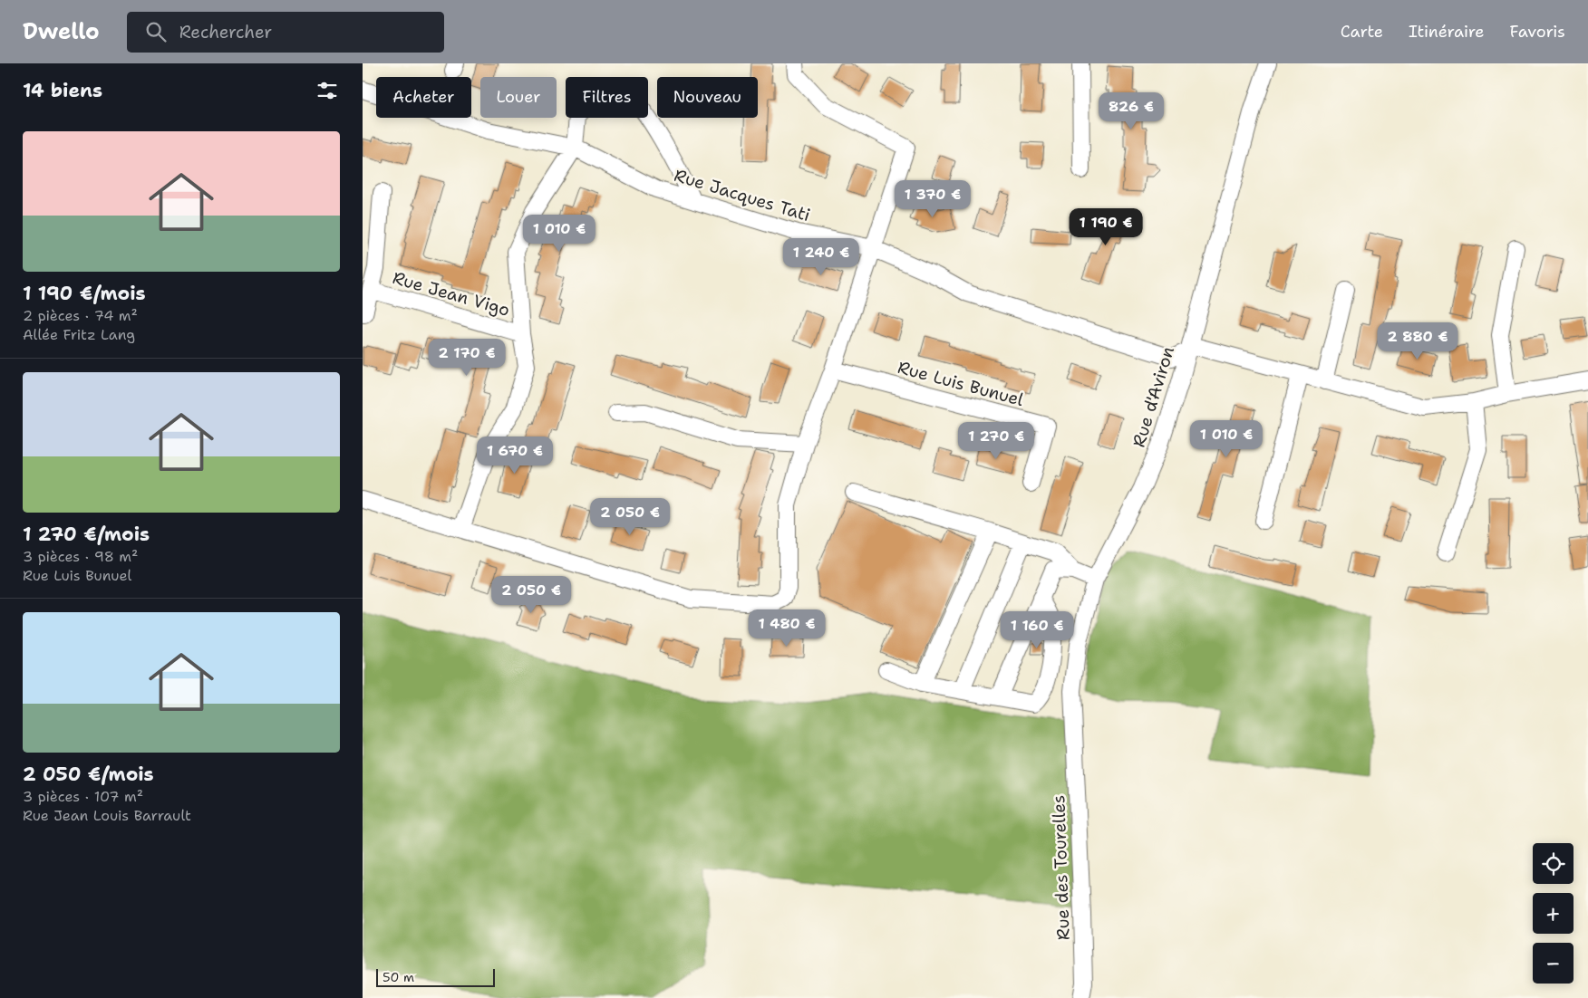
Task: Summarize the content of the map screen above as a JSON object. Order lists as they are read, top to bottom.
{
  "streets": {
    "street": [
      "Rue Jacques Tati",
      "Rue Jean Vigo",
      "Rue Luis Bunuel",
      "Rue d'Aviron",
      "Rue des Tourelles"
    ]
  },
  "crossings": [
    ["Rue Jacques Tati", "Rue d'Aviron"],
    ["Rue d'Aviron", "Rue des Tourelles"]
  ],
  "scale_bar": "50 m",
  "page": {
    "header": "Dwello",
    "search": "Rechercher",
    "nav": ["Carte", "Itinéraire", "Favoris"],
    "heading": "14 biens",
    "chip": [
      "Acheter",
      "Louer",
      "Filtres",
      "Nouveau"
    ],
    "price": [
      "826 €",
      "1 370 €",
      "1 190 €",
      "1 010 €",
      "1 240 €",
      "2 880 €",
      "2 170 €",
      "1 010 €",
      "1 270 €",
      "1 670 €",
      "2 050 €",
      "2 050 €",
      "1 480 €",
      "1 160 €"
    ],
    "list": [
      {
        "name": "1 190 €/mois",
        "note": "2 pièces · 74 m² · Allée Fritz Lang"
      },
      {
        "name": "1 270 €/mois",
        "note": "3 pièces · 98 m² · Rue Luis Bunuel"
      },
      {
        "name": "2 050 €/mois",
        "note": "3 pièces · 107 m² · Rue Jean Louis Barrault"
      }
    ],
    "map_buttons": ["+", "−"],
    "scale": "50 m"
  }
}
